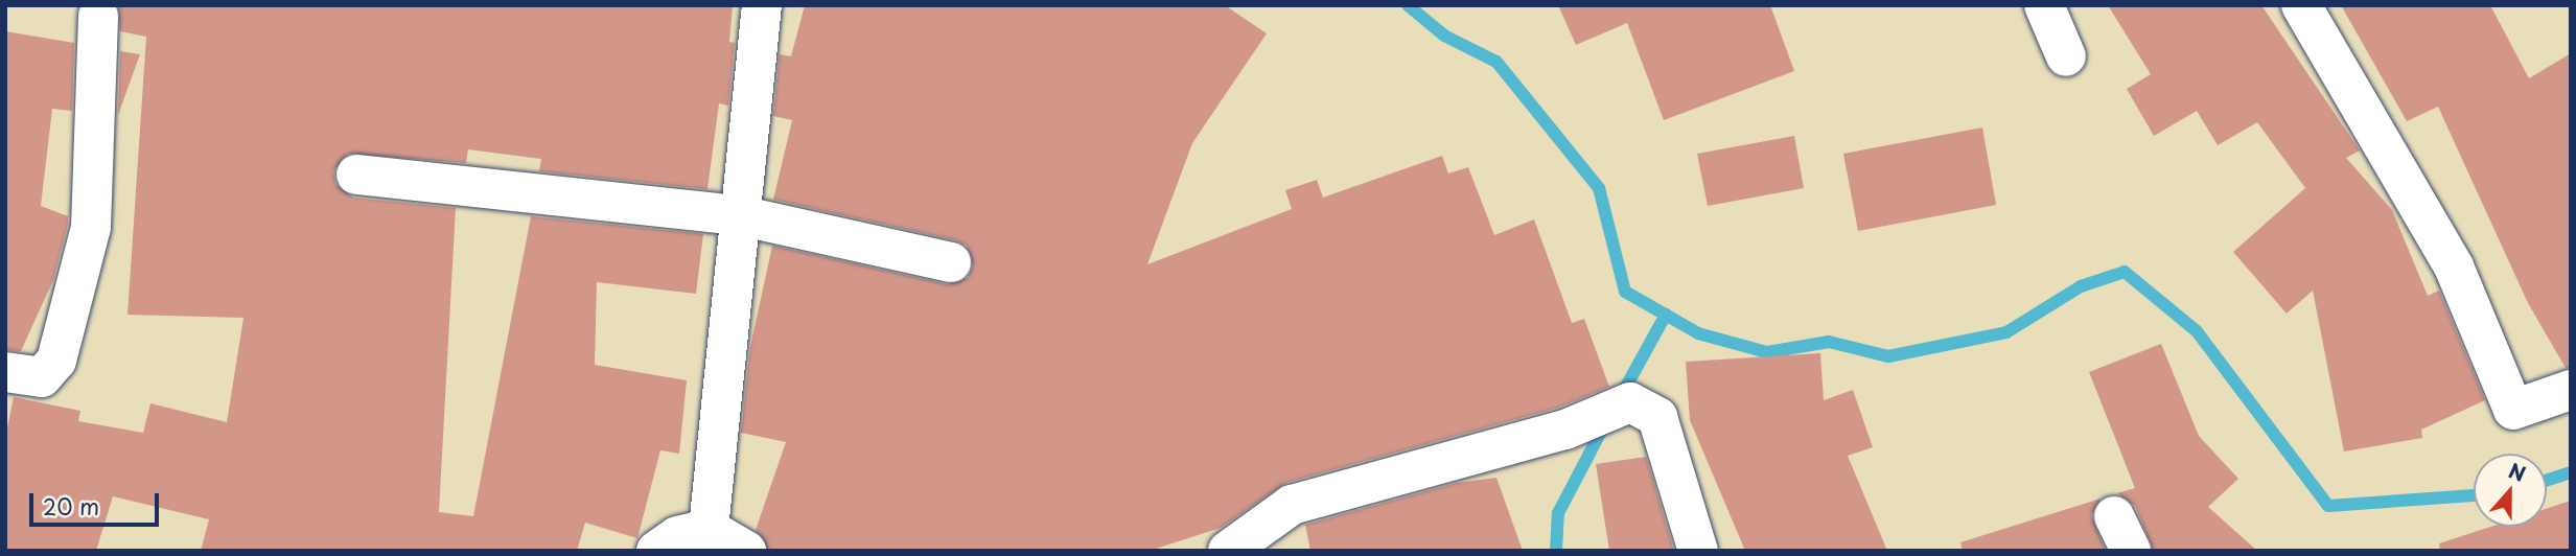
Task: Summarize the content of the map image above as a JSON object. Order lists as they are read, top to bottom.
{
  "scale_bar": "20 m",
  "north": "top"
}
